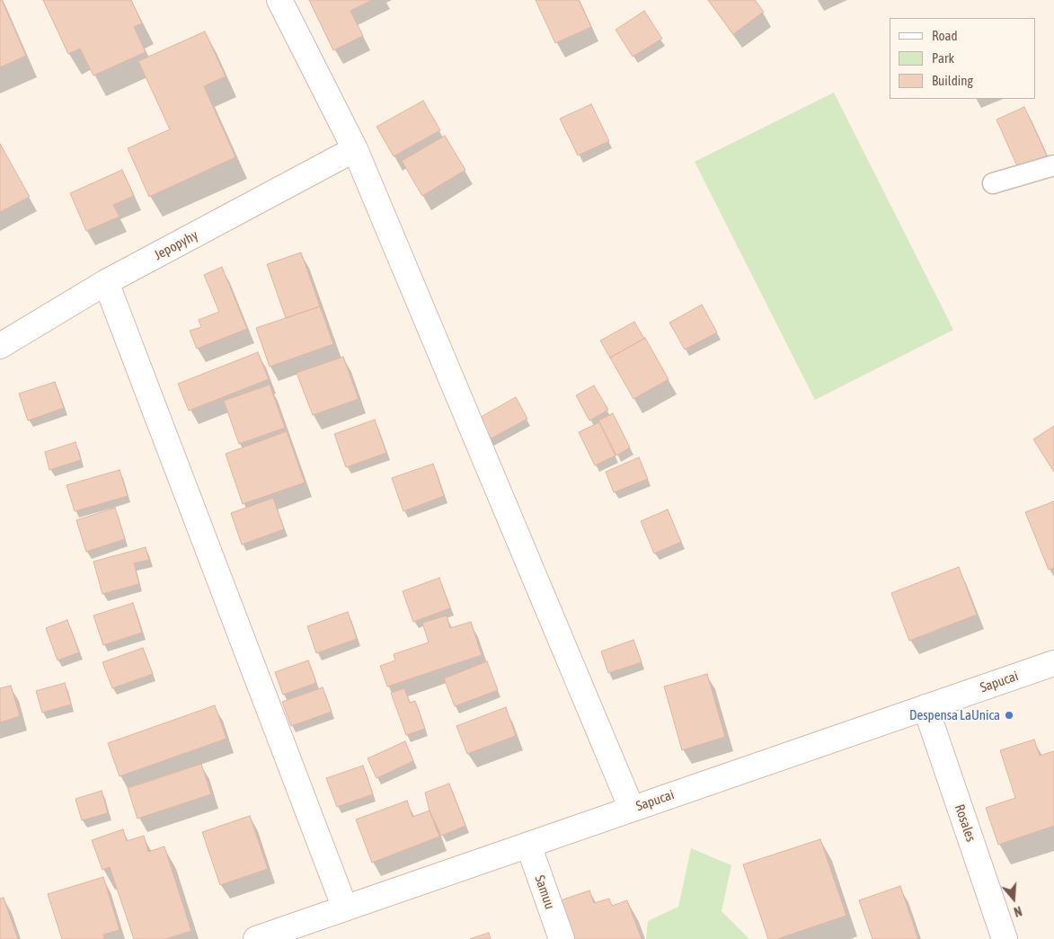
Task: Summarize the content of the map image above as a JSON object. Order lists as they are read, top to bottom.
{
  "streets": {
    "street": [
      "Jepopyhy",
      "Sapucai",
      "Rosales",
      "Samuu"
    ]
  },
  "crossings": [
    ["Sapucai", "Rosales"],
    ["Sapucai", "Samuu"]
  ],
  "places": ["Despensa LaUnica"],
  "legend": ["Road", "Park", "Building"],
  "north": "bottom"
}
